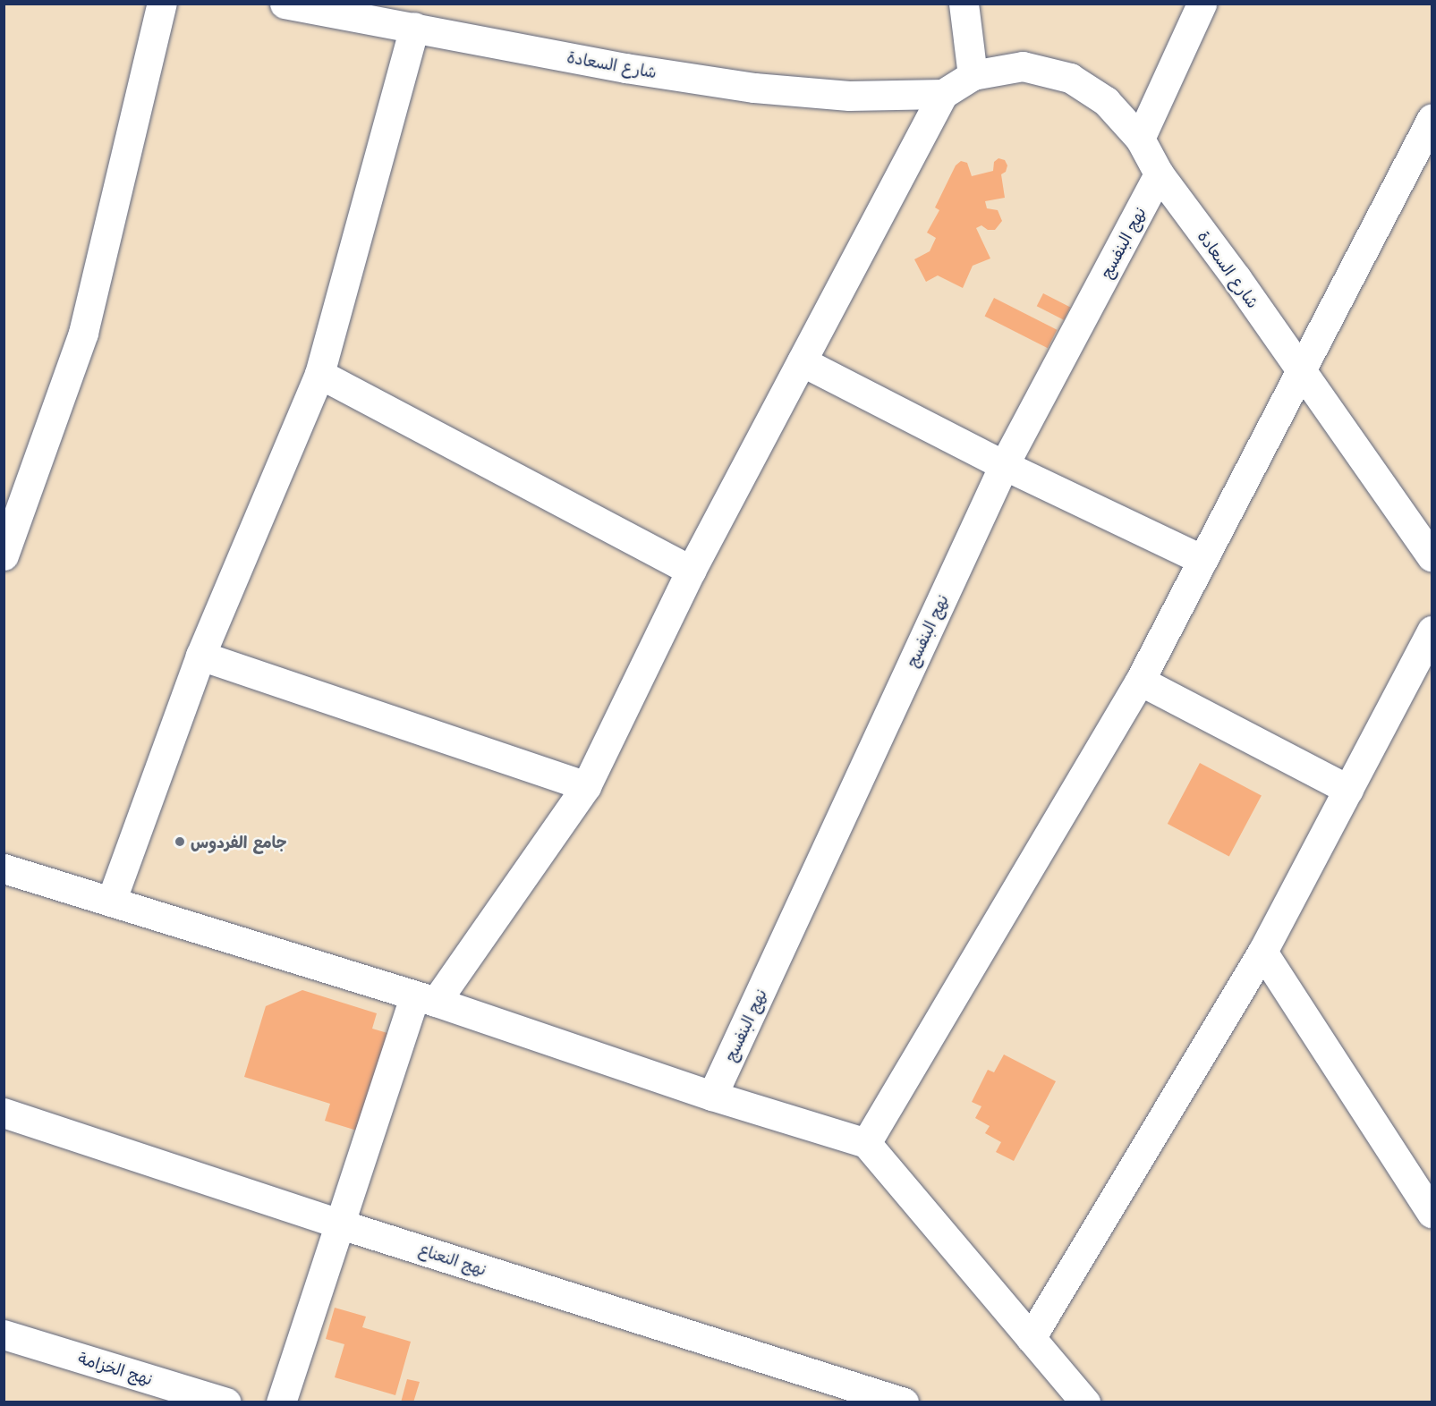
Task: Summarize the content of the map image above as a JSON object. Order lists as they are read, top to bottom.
{
  "streets": {
    "street": [
      "شارع السعادة",
      "نهج البنفسج",
      "نهج النعناع",
      "نهج الخزامة"
    ]
  },
  "crossings": [
    ["شارع السعادة", "نهج البنفسج"]
  ],
  "places": ["جامع الفردوس"]
}
